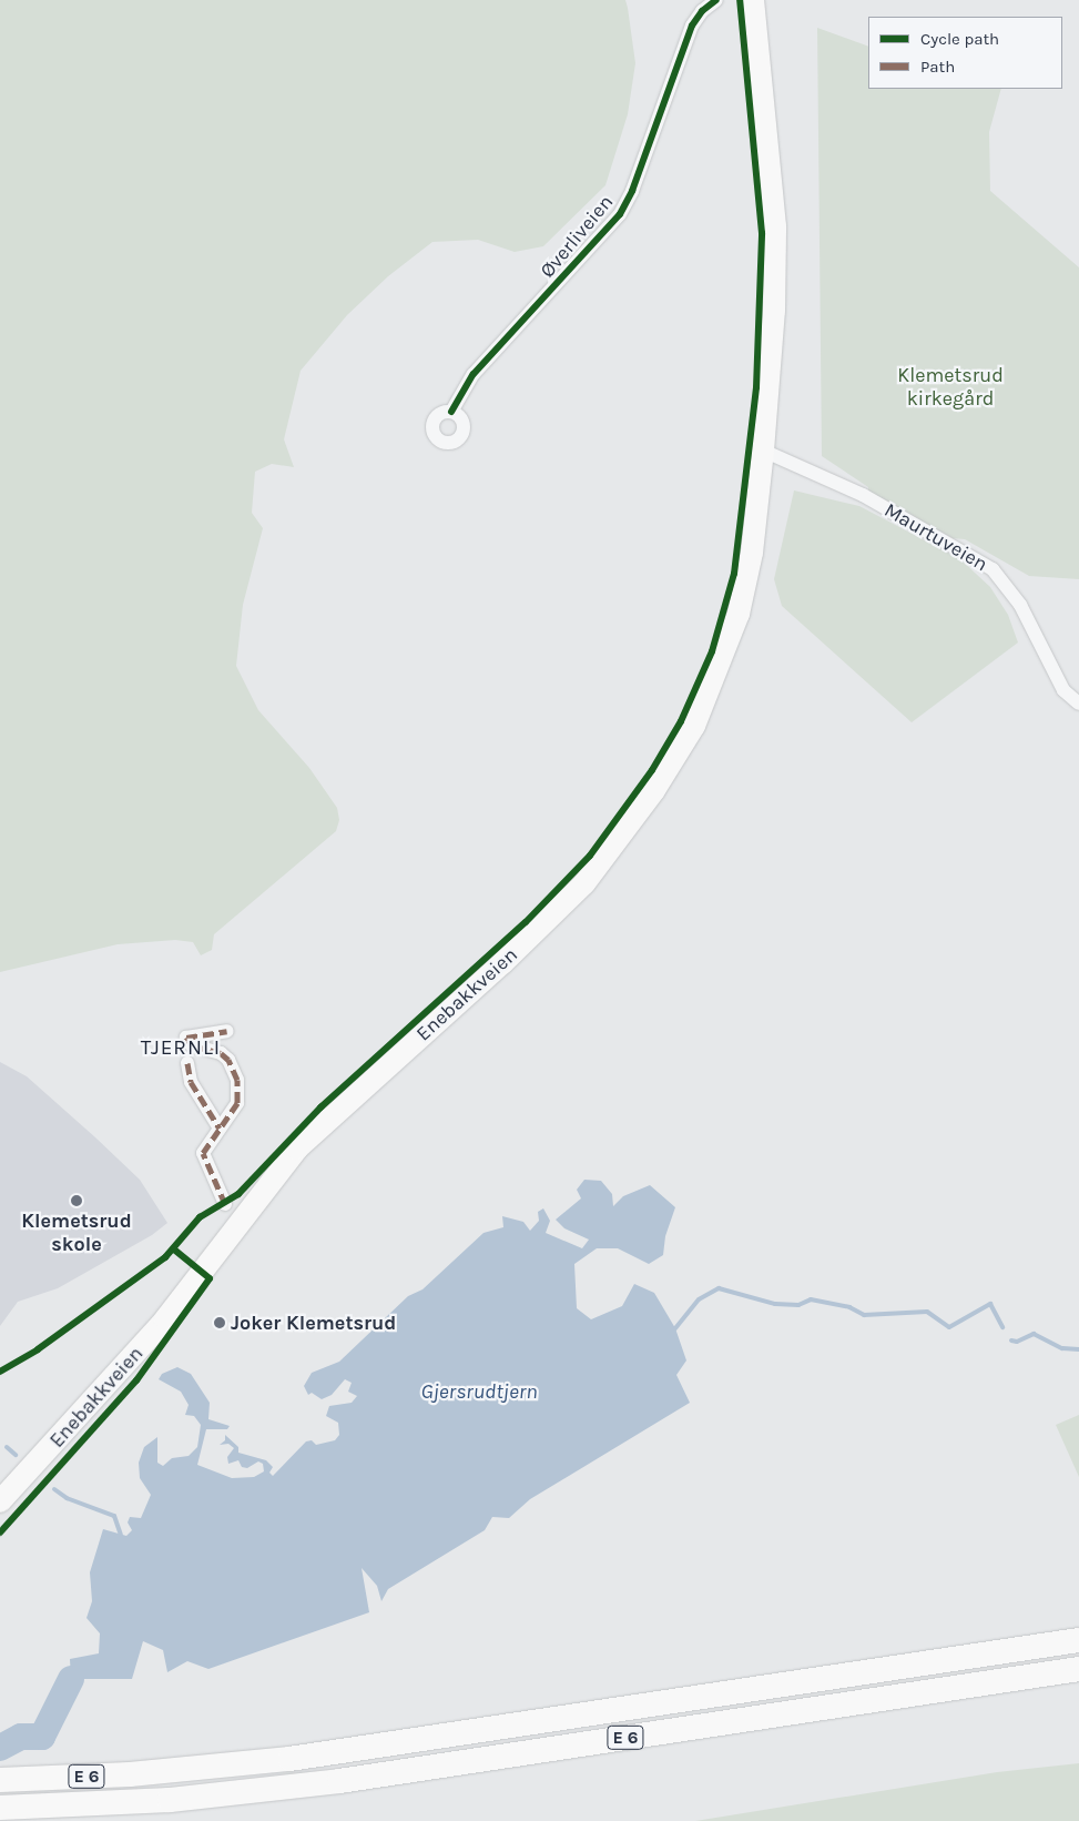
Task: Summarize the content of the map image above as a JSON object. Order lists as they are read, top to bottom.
{
  "streets": {
    "highway": ["E 6"],
    "main road": ["Enebakkveien"],
    "street": ["Øverliveien", "Maurtuveien"]
  },
  "crossings": [
    ["Maurtuveien", "Enebakkveien"]
  ],
  "districts": ["TJERNLI"],
  "water": ["Gjersrudtjern"],
  "parks": ["Klemetsrud kirkegård"],
  "places": ["Klemetsrud skole", "Joker Klemetsrud"],
  "legend": ["Cycle path", "Path"]
}
